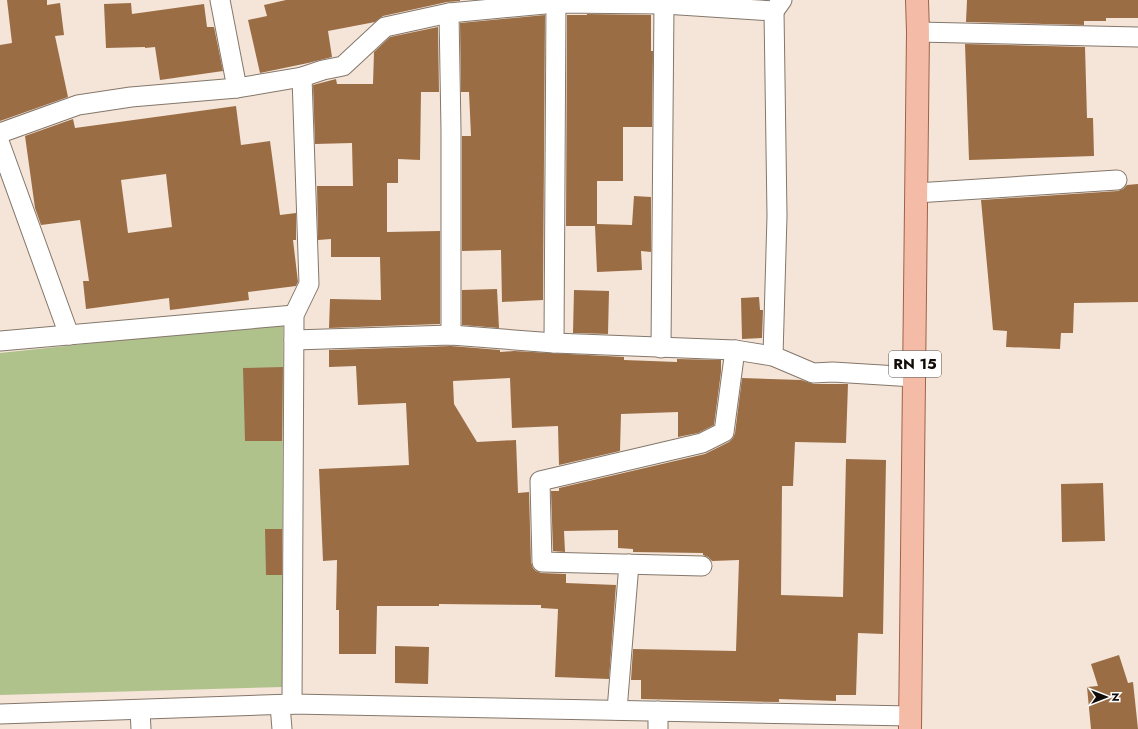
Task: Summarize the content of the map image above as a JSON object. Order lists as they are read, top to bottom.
{
  "streets": {
    "main road": ["RN 15"]
  },
  "north": "right"
}
